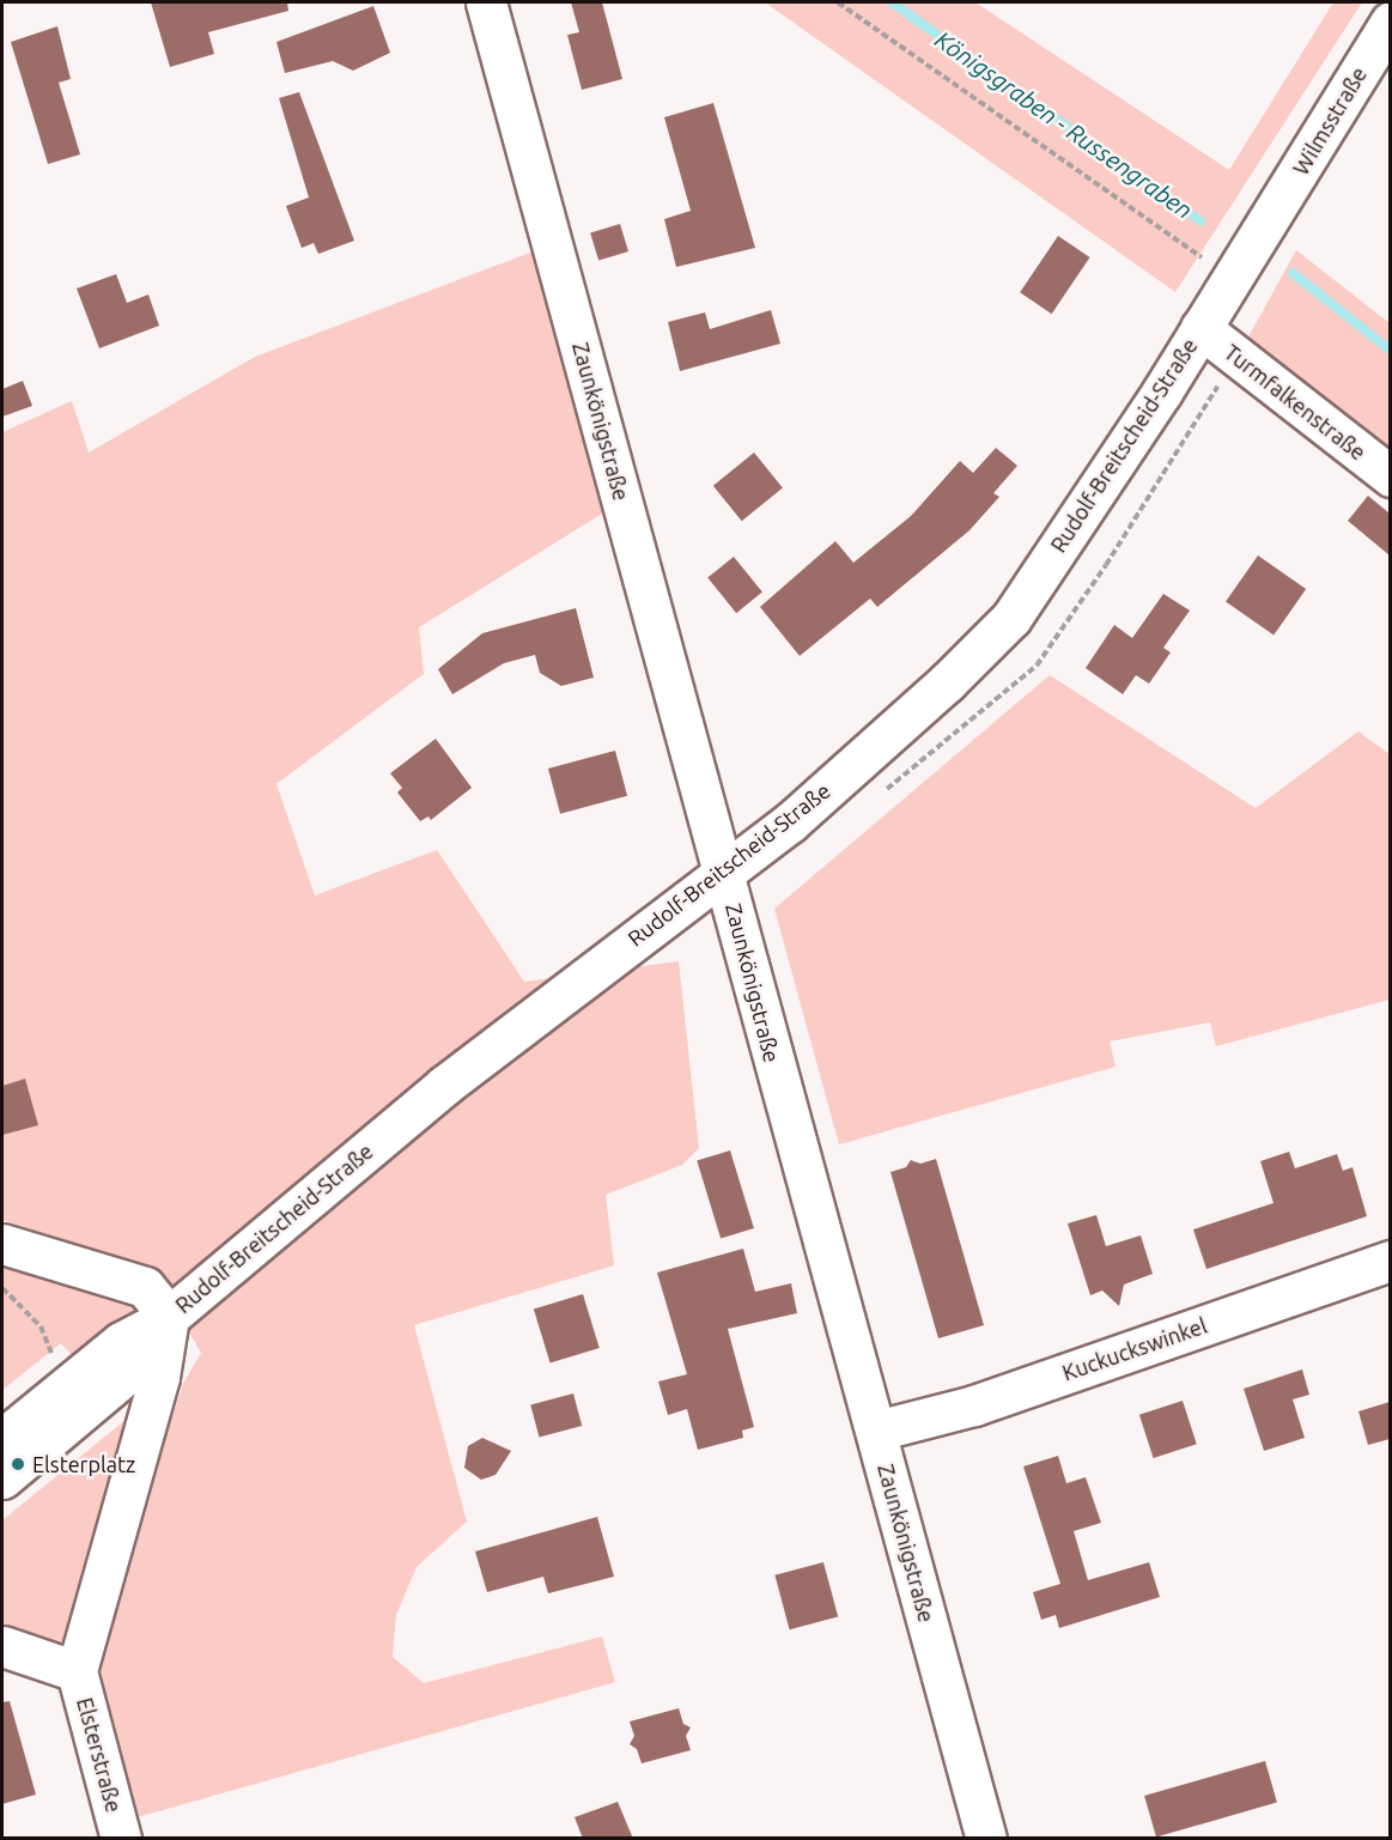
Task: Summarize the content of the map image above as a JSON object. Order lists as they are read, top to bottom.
{
  "streets": {
    "street": [
      "Wilmsstraße",
      "Turmfalkenstraße",
      "Zaunkönigstraße",
      "Rudolf-Breitscheid-Straße",
      "Kuckuckswinkel",
      "Elsterstraße"
    ]
  },
  "crossings": [
    ["Wilmsstraße", "Rudolf-Breitscheid-Straße"],
    ["Turmfalkenstraße", "Rudolf-Breitscheid-Straße"],
    ["Zaunkönigstraße", "Rudolf-Breitscheid-Straße"],
    ["Zaunkönigstraße", "Kuckuckswinkel"]
  ],
  "water": ["Königsgraben - Russengraben"],
  "places": ["Elsterplatz"]
}
